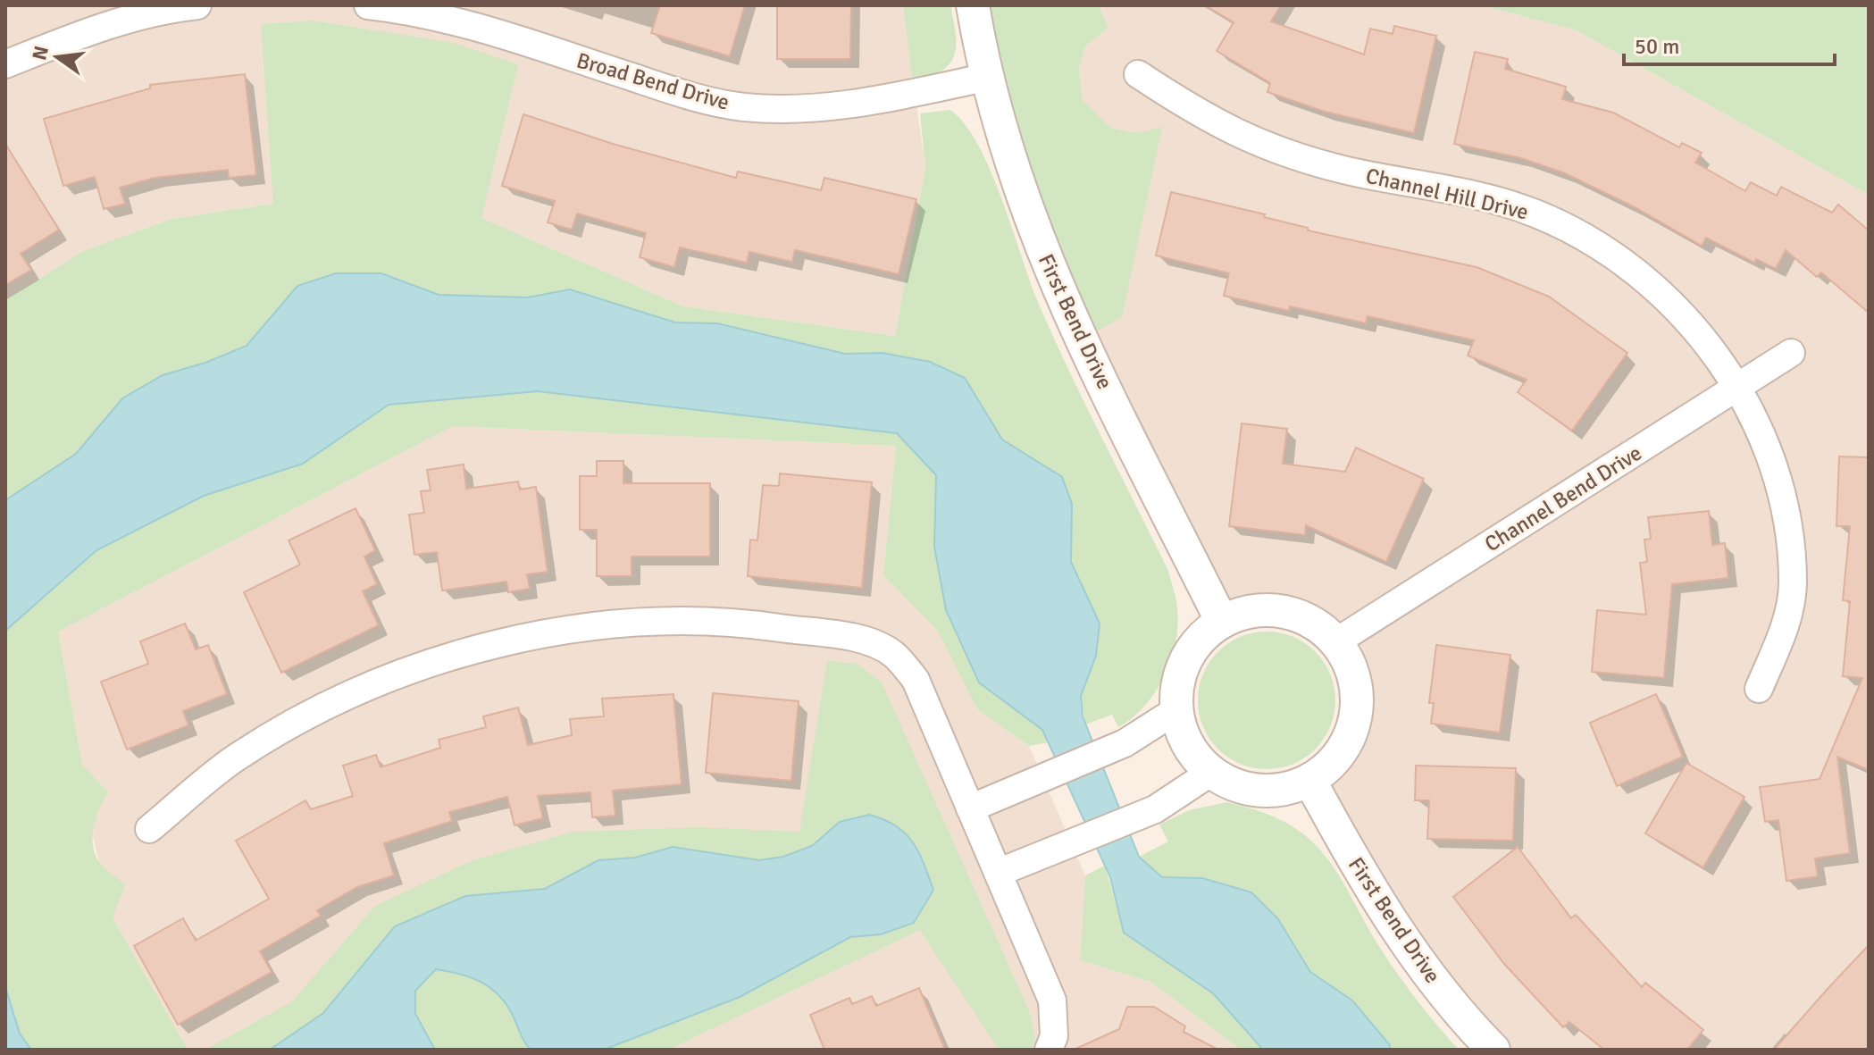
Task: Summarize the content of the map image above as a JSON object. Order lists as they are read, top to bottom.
{
  "streets": {
    "street": [
      "Broad Bend Drive",
      "Channel Hill Drive",
      "First Bend Drive",
      "Channel Bend Drive"
    ]
  },
  "crossings": [
    ["Broad Bend Drive", "First Bend Drive"],
    ["Channel Hill Drive", "Channel Bend Drive"],
    ["First Bend Drive", "Channel Bend Drive"]
  ],
  "scale_bar": "50 m",
  "north": "left"
}
